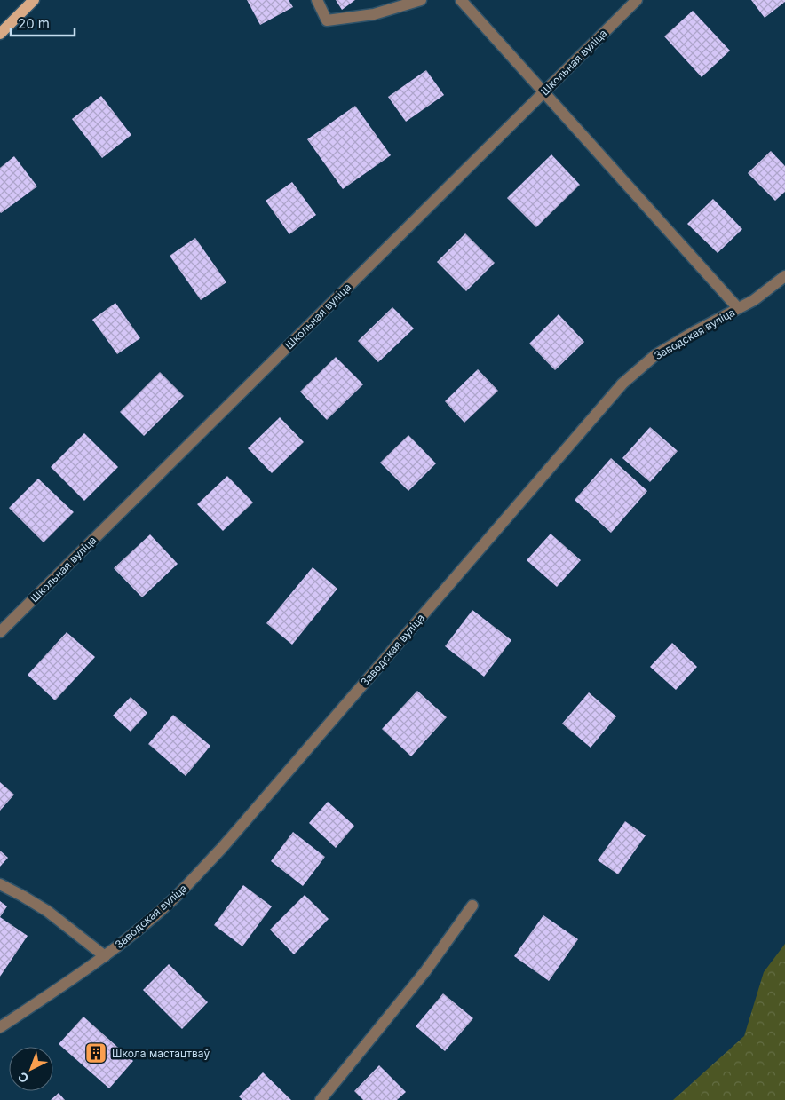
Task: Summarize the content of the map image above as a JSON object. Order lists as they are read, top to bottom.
{
  "streets": {
    "street": ["Школьная вуліца", "Заводская вуліца"]
  },
  "places": {
    "building": ["Школа мастацтваў"]
  },
  "scale_bar": "20 m",
  "north": "bottom left"
}
